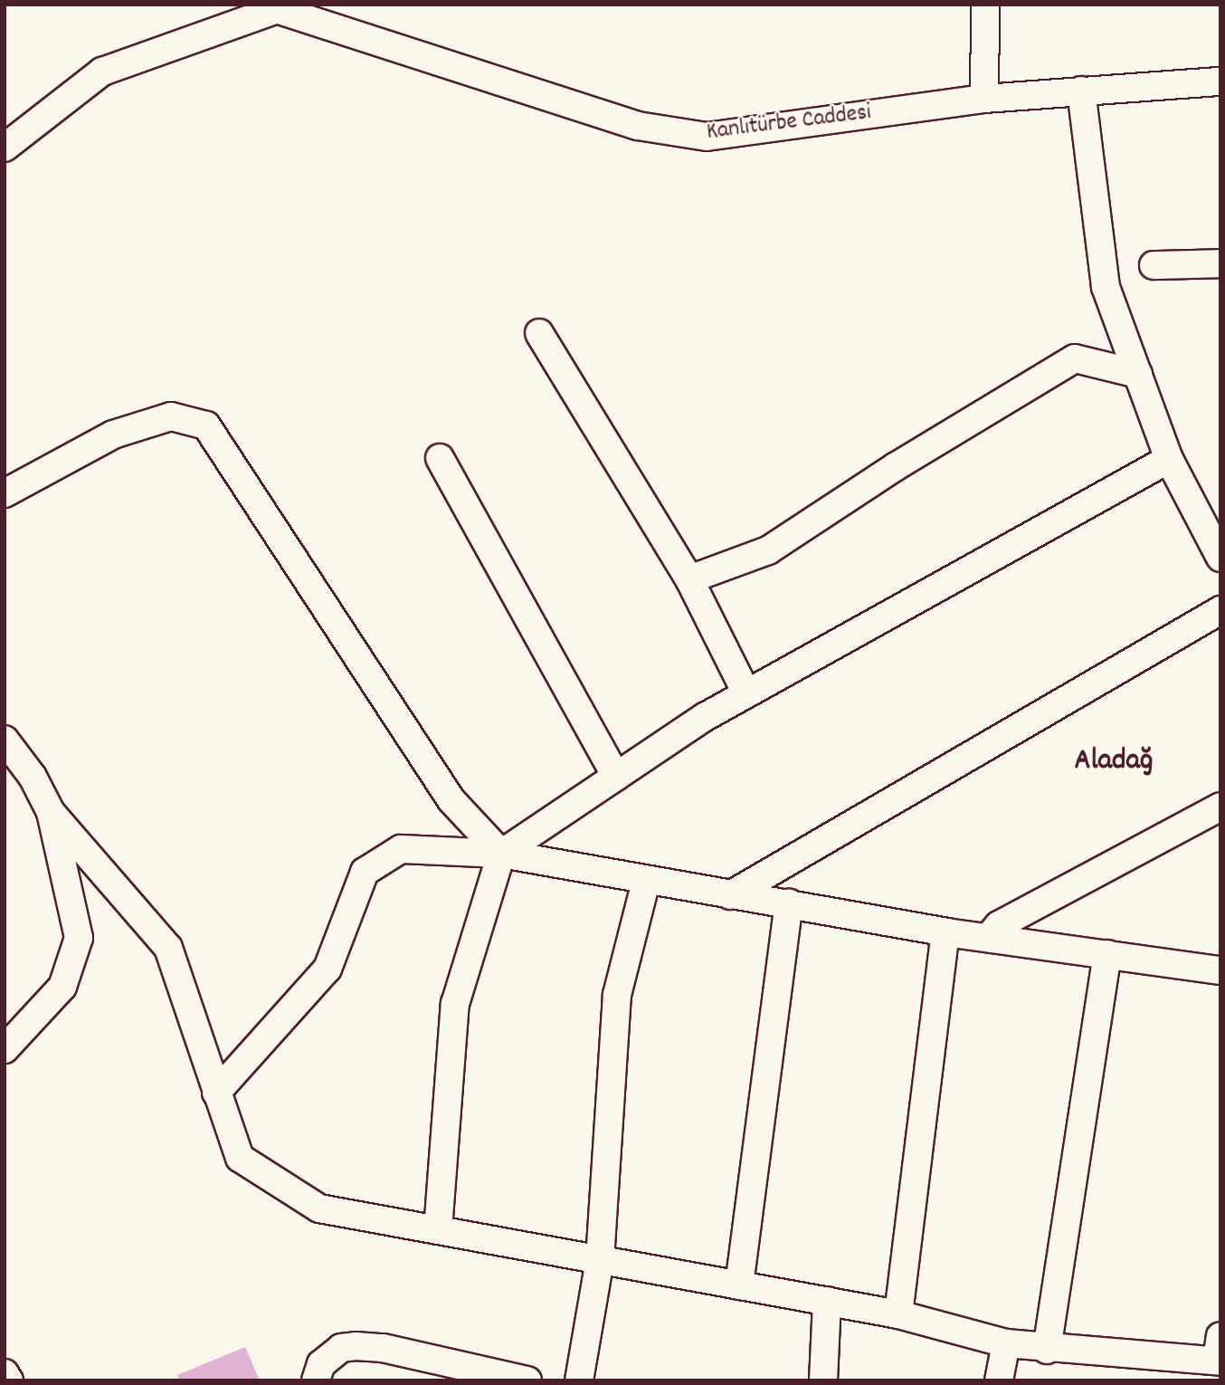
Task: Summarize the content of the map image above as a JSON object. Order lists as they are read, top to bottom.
{
  "streets": {
    "street": ["Kanlıtürbe Caddesi"]
  },
  "districts": ["Aladağ"]
}
